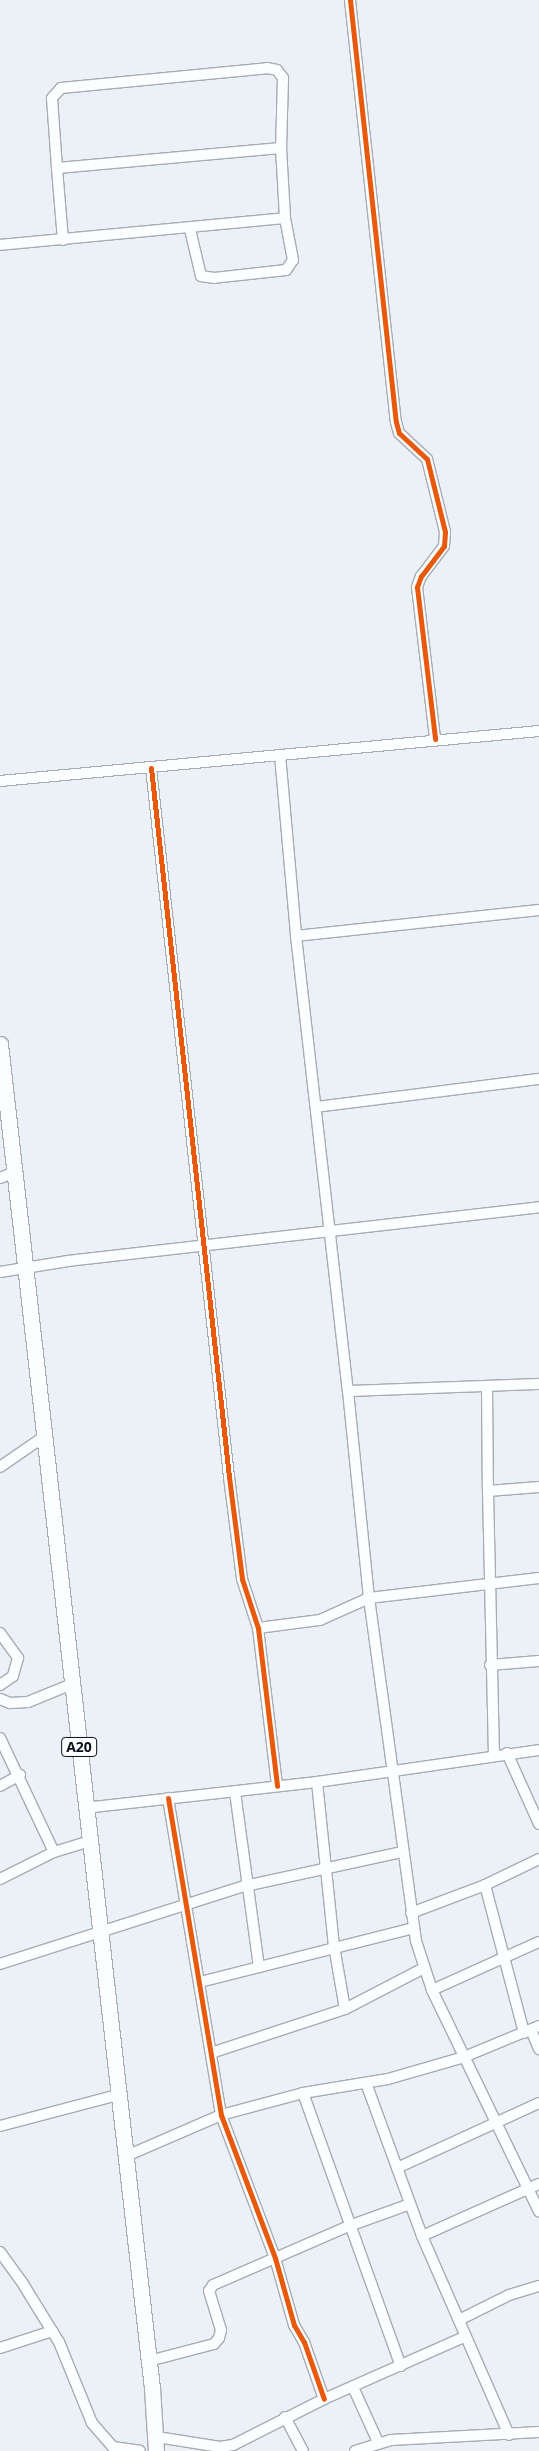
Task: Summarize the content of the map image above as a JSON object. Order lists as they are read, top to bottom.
{
  "streets": {
    "main road": ["A20"]
  }
}
